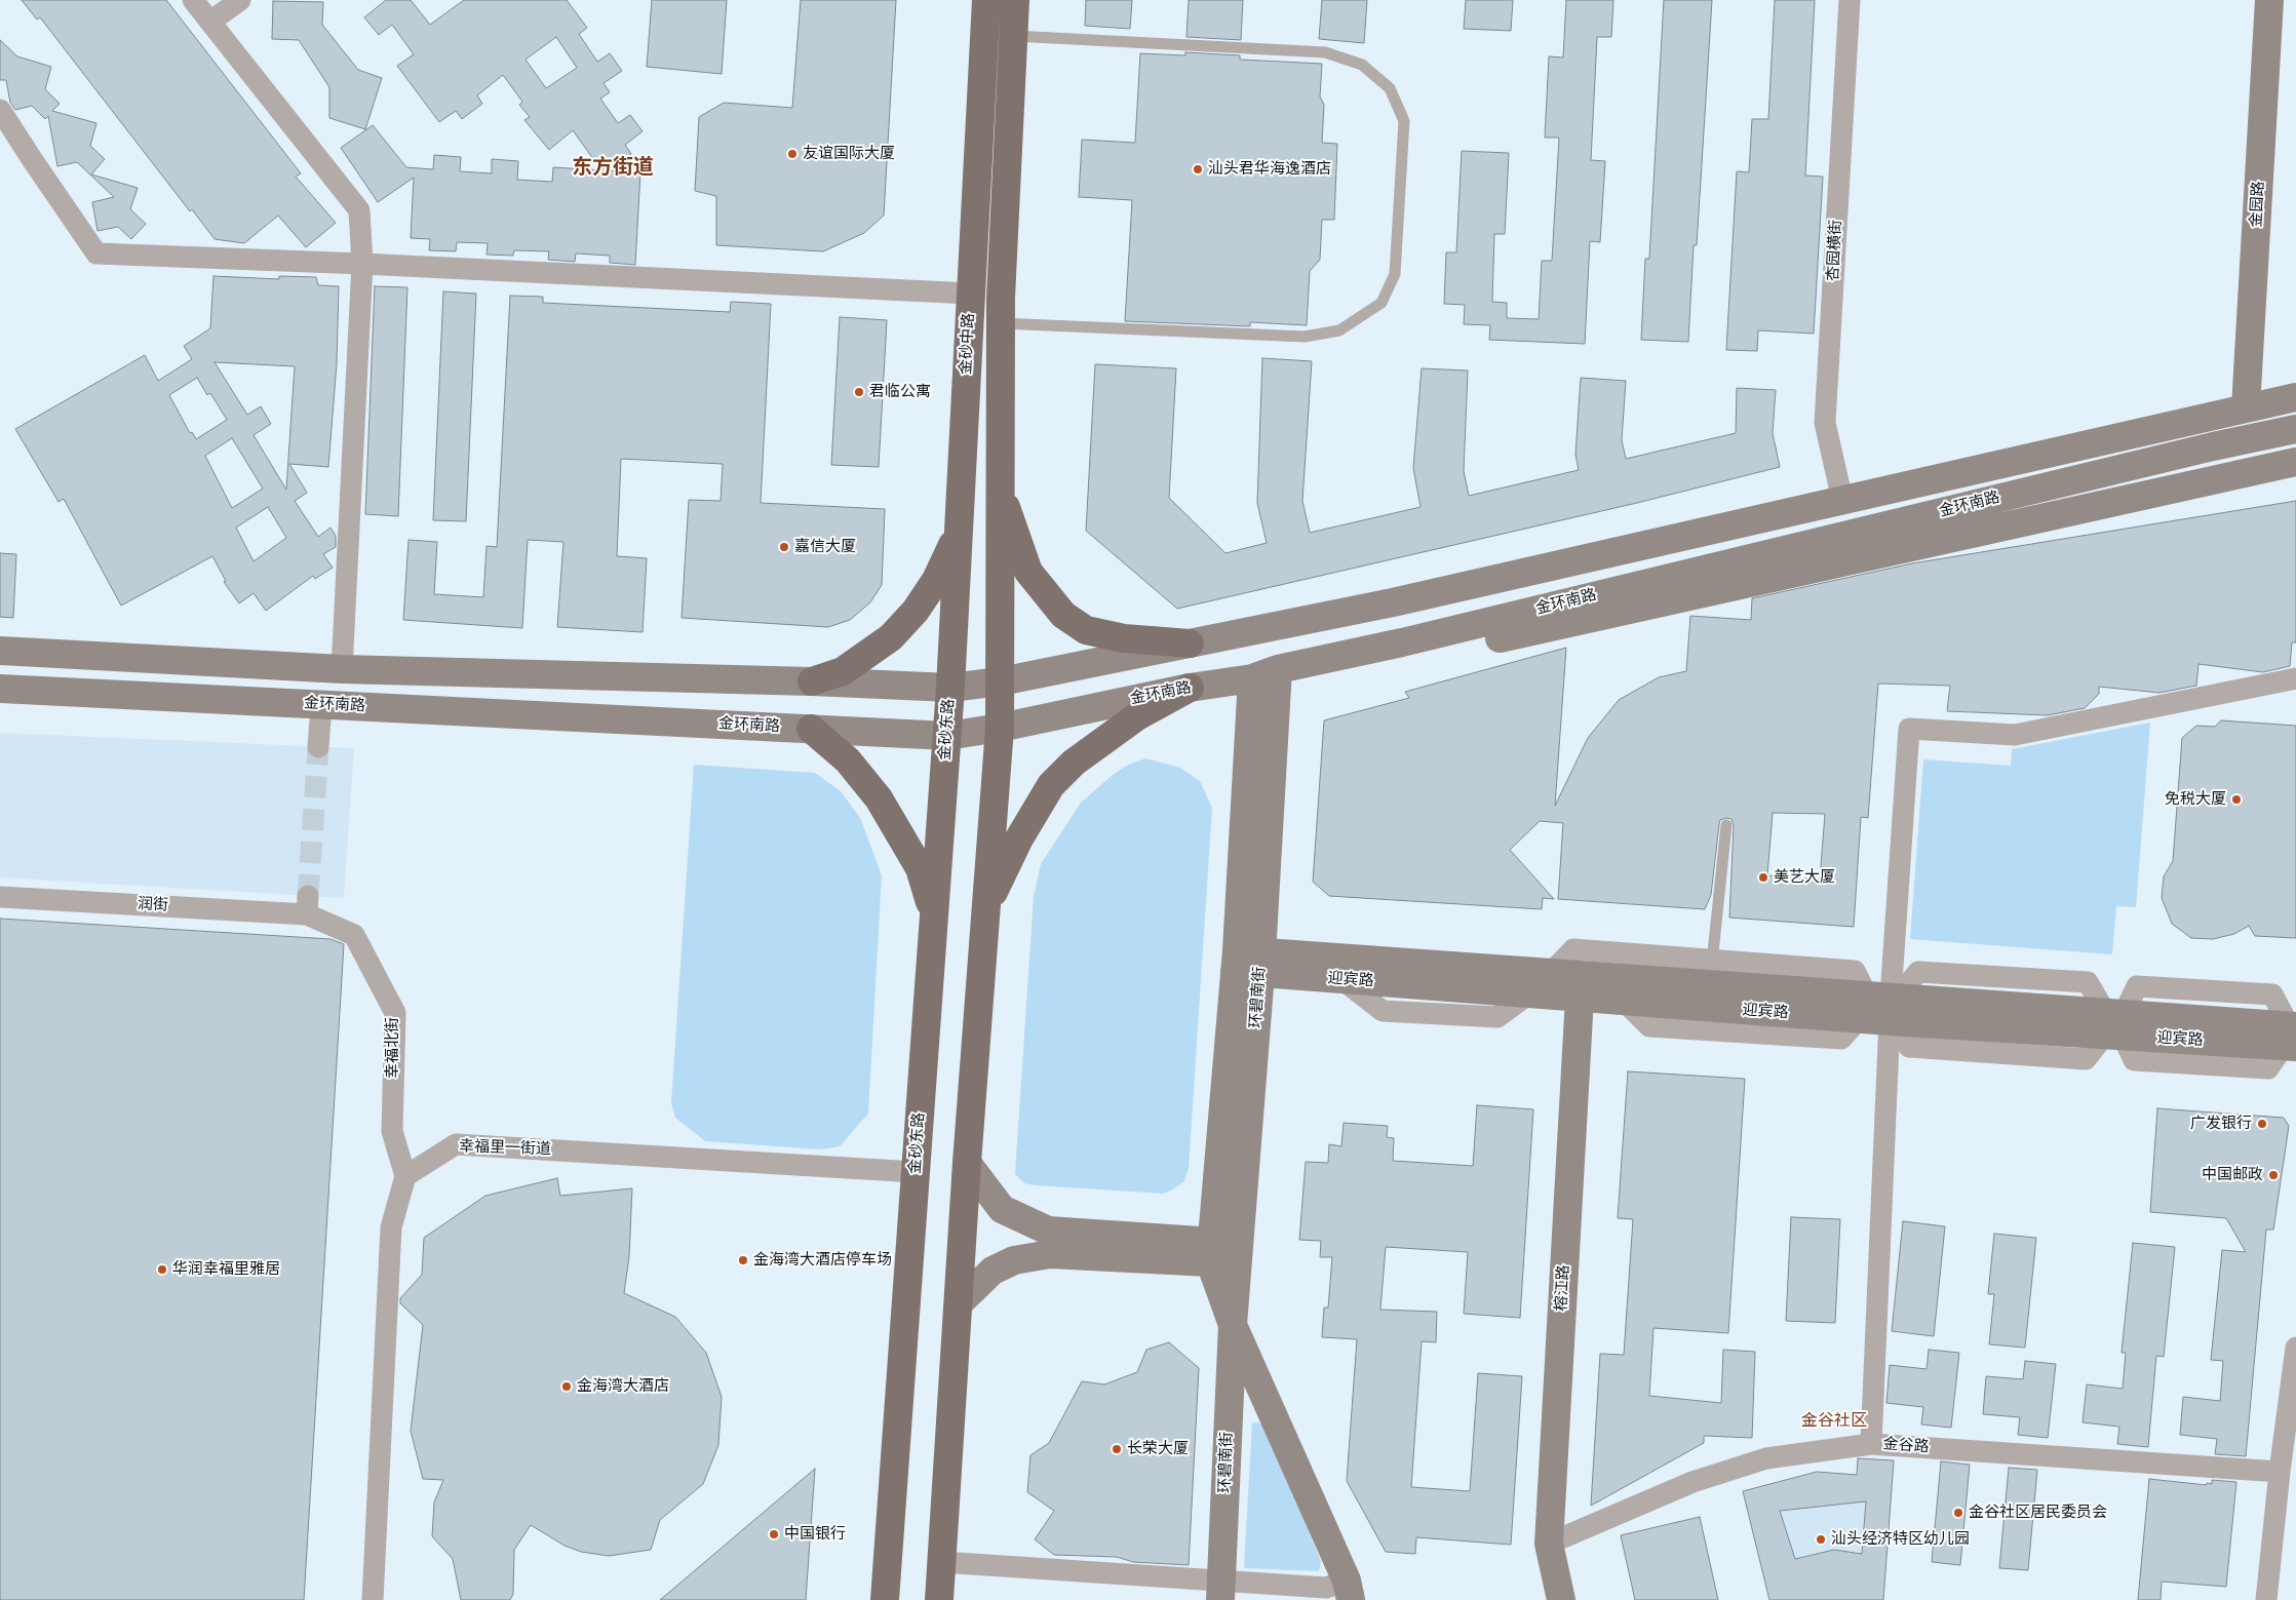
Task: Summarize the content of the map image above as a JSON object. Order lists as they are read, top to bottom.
{
  "streets": {
    "main road": ["金砂中路", "金砂东路"],
    "street": [
      "金园路",
      "杏园横街",
      "金环南路",
      "润街",
      "迎宾路",
      "环碧南街",
      "幸福北街",
      "幸福里一街道",
      "榕江路",
      "金谷路"
    ]
  },
  "crossings": [
    ["金砂中路", "金环南路"],
    ["金砂中路", "金砂东路"],
    ["金环南路", "金砂东路"],
    ["金环南路", "环碧南街"],
    ["金砂东路", "幸福里一街道"],
    ["润街", "幸福北街"],
    ["迎宾路", "环碧南街"],
    ["迎宾路", "榕江路"],
    ["幸福北街", "幸福里一街道"],
    ["榕江路", "金谷路"]
  ],
  "districts": ["东方街道", "金谷社区"],
  "places": [
    "友谊国际大厦",
    "汕头君华海逸酒店",
    "君临公寓",
    "嘉信大厦",
    "免税大厦",
    "美艺大厦",
    "广发银行",
    "中国邮政",
    "金海湾大酒店停车场",
    "华润幸福里雅居",
    "金海湾大酒店",
    "长荣大厦",
    "金谷社区居民委员会",
    "中国银行",
    "汕头经济特区幼儿园"
  ]
}
